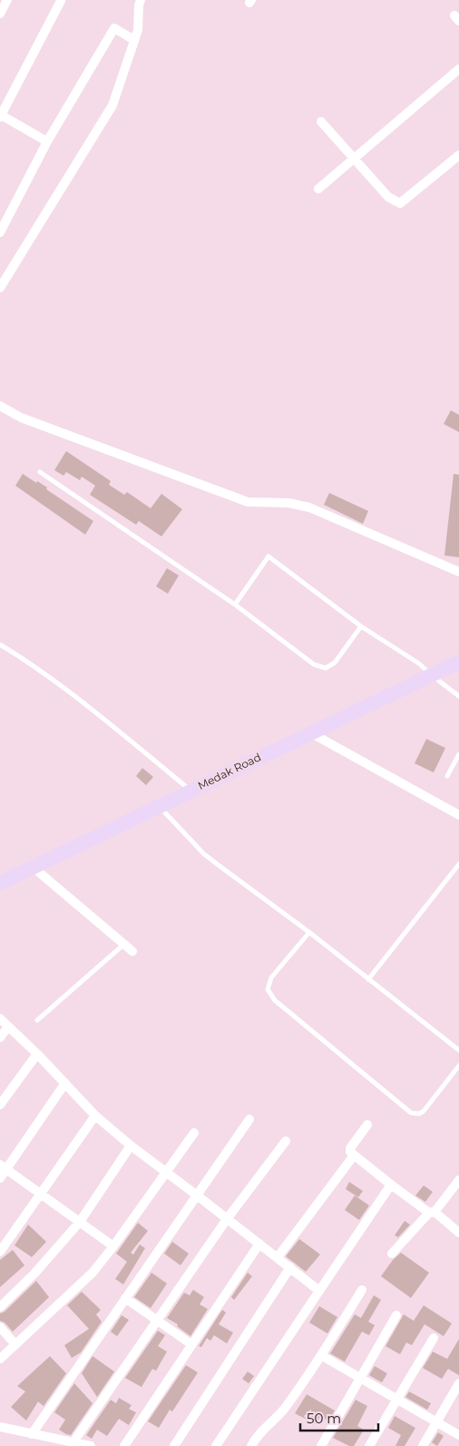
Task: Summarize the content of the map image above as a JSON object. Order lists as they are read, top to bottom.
{
  "streets": {
    "main road": ["Medak Road"]
  },
  "scale_bar": "50 m"
}
